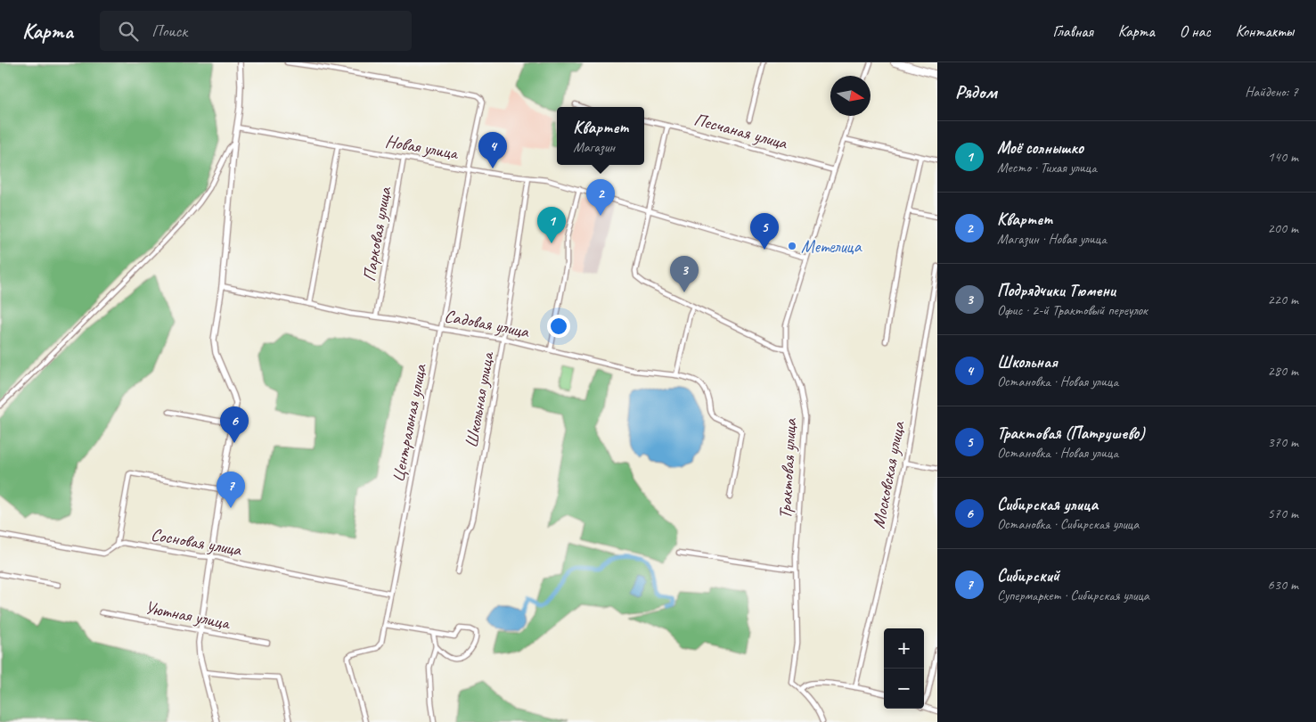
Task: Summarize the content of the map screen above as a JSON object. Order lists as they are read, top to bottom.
{
  "streets": {
    "street": [
      "Песчаная улица",
      "Новая улица",
      "Парковая улица",
      "Садовая улица",
      "Школьная улица",
      "Центральная улица",
      "Трактовая улица",
      "Московская улица",
      "Сосновая улица",
      "Уютная улица"
    ]
  },
  "crossings": [
    ["Песчаная улица", "Трактовая улица"],
    ["Новая улица", "Парковая улица"],
    ["Новая улица", "Школьная улица"],
    ["Новая улица", "Центральная улица"],
    ["Новая улица", "Трактовая улица"],
    ["Парковая улица", "Садовая улица"],
    ["Садовая улица", "Школьная улица"],
    ["Садовая улица", "Центральная улица"],
    ["Центральная улица", "Сосновая улица"]
  ],
  "places": ["Метелица"],
  "north": "right",
  "page": {
    "header": "Карта",
    "search": "Поиск",
    "nav": [
      "Главная",
      "Карта",
      "О нас",
      "Контакты"
    ],
    "heading": ["Рядом", "Найдено: 7"],
    "popup": ["Квартет", "Магазин"],
    "list": [
      {
        "mark": "1",
        "name": "Моё солнышко",
        "note": "Место · Тихая улица",
        "value": "140 m"
      },
      {
        "mark": "2",
        "name": "Квартет",
        "note": "Магазин · Новая улица",
        "value": "200 m"
      },
      {
        "mark": "3",
        "name": "Подрядчики Тюмени",
        "note": "Офис · 2-й Трактовый переулок",
        "value": "220 m"
      },
      {
        "mark": "4",
        "name": "Школьная",
        "note": "Остановка · Новая улица",
        "value": "280 m"
      },
      {
        "mark": "5",
        "name": "Трактовая (Патрушево)",
        "note": "Остановка · Новая улица",
        "value": "370 m"
      },
      {
        "mark": "6",
        "name": "Сибирская улица",
        "note": "Остановка · Сибирская улица",
        "value": "570 m"
      },
      {
        "mark": "7",
        "name": "Сибирский",
        "note": "Супермаркет · Сибирская улица",
        "value": "630 m"
      }
    ],
    "pins": [
      "4",
      "2",
      "1",
      "5",
      "3",
      "6",
      "7"
    ],
    "map_buttons": ["+", "−"]
  }
}
